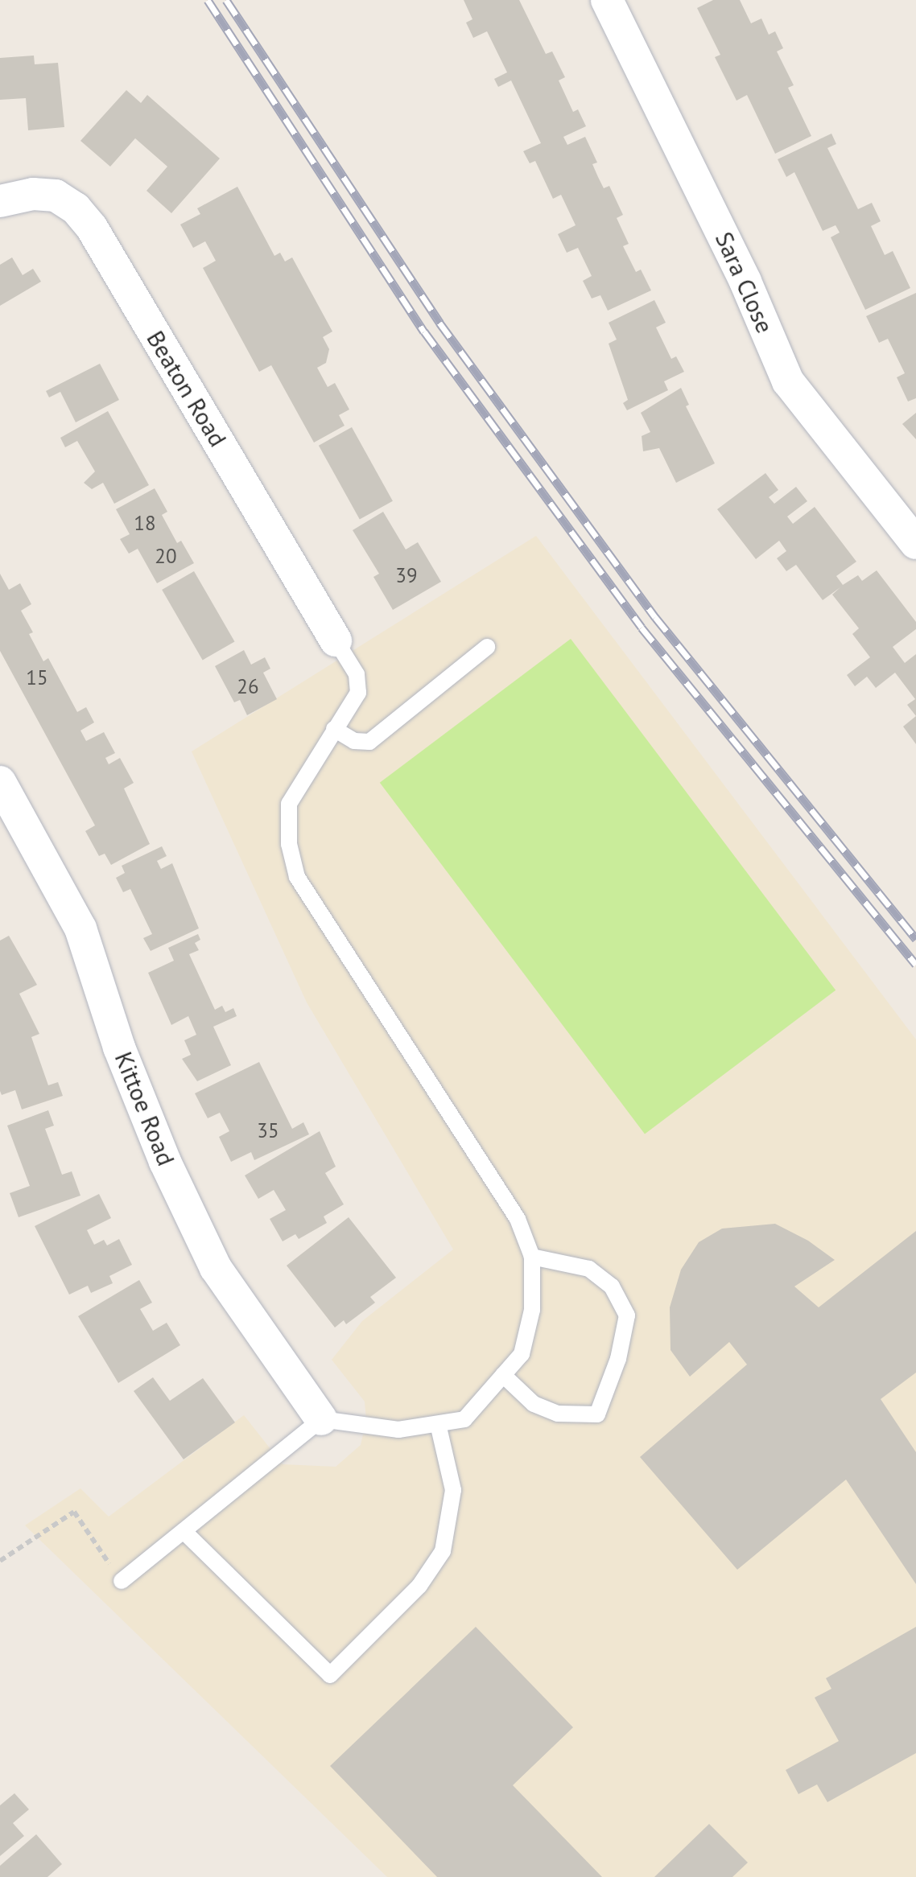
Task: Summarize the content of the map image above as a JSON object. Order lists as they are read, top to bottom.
{
  "streets": {
    "street": ["Sara Close", "Beaton Road", "Kittoe Road"]
  },
  "house_numbers": [
    "18",
    "20",
    "39",
    "15",
    "26",
    "35"
  ]
}
